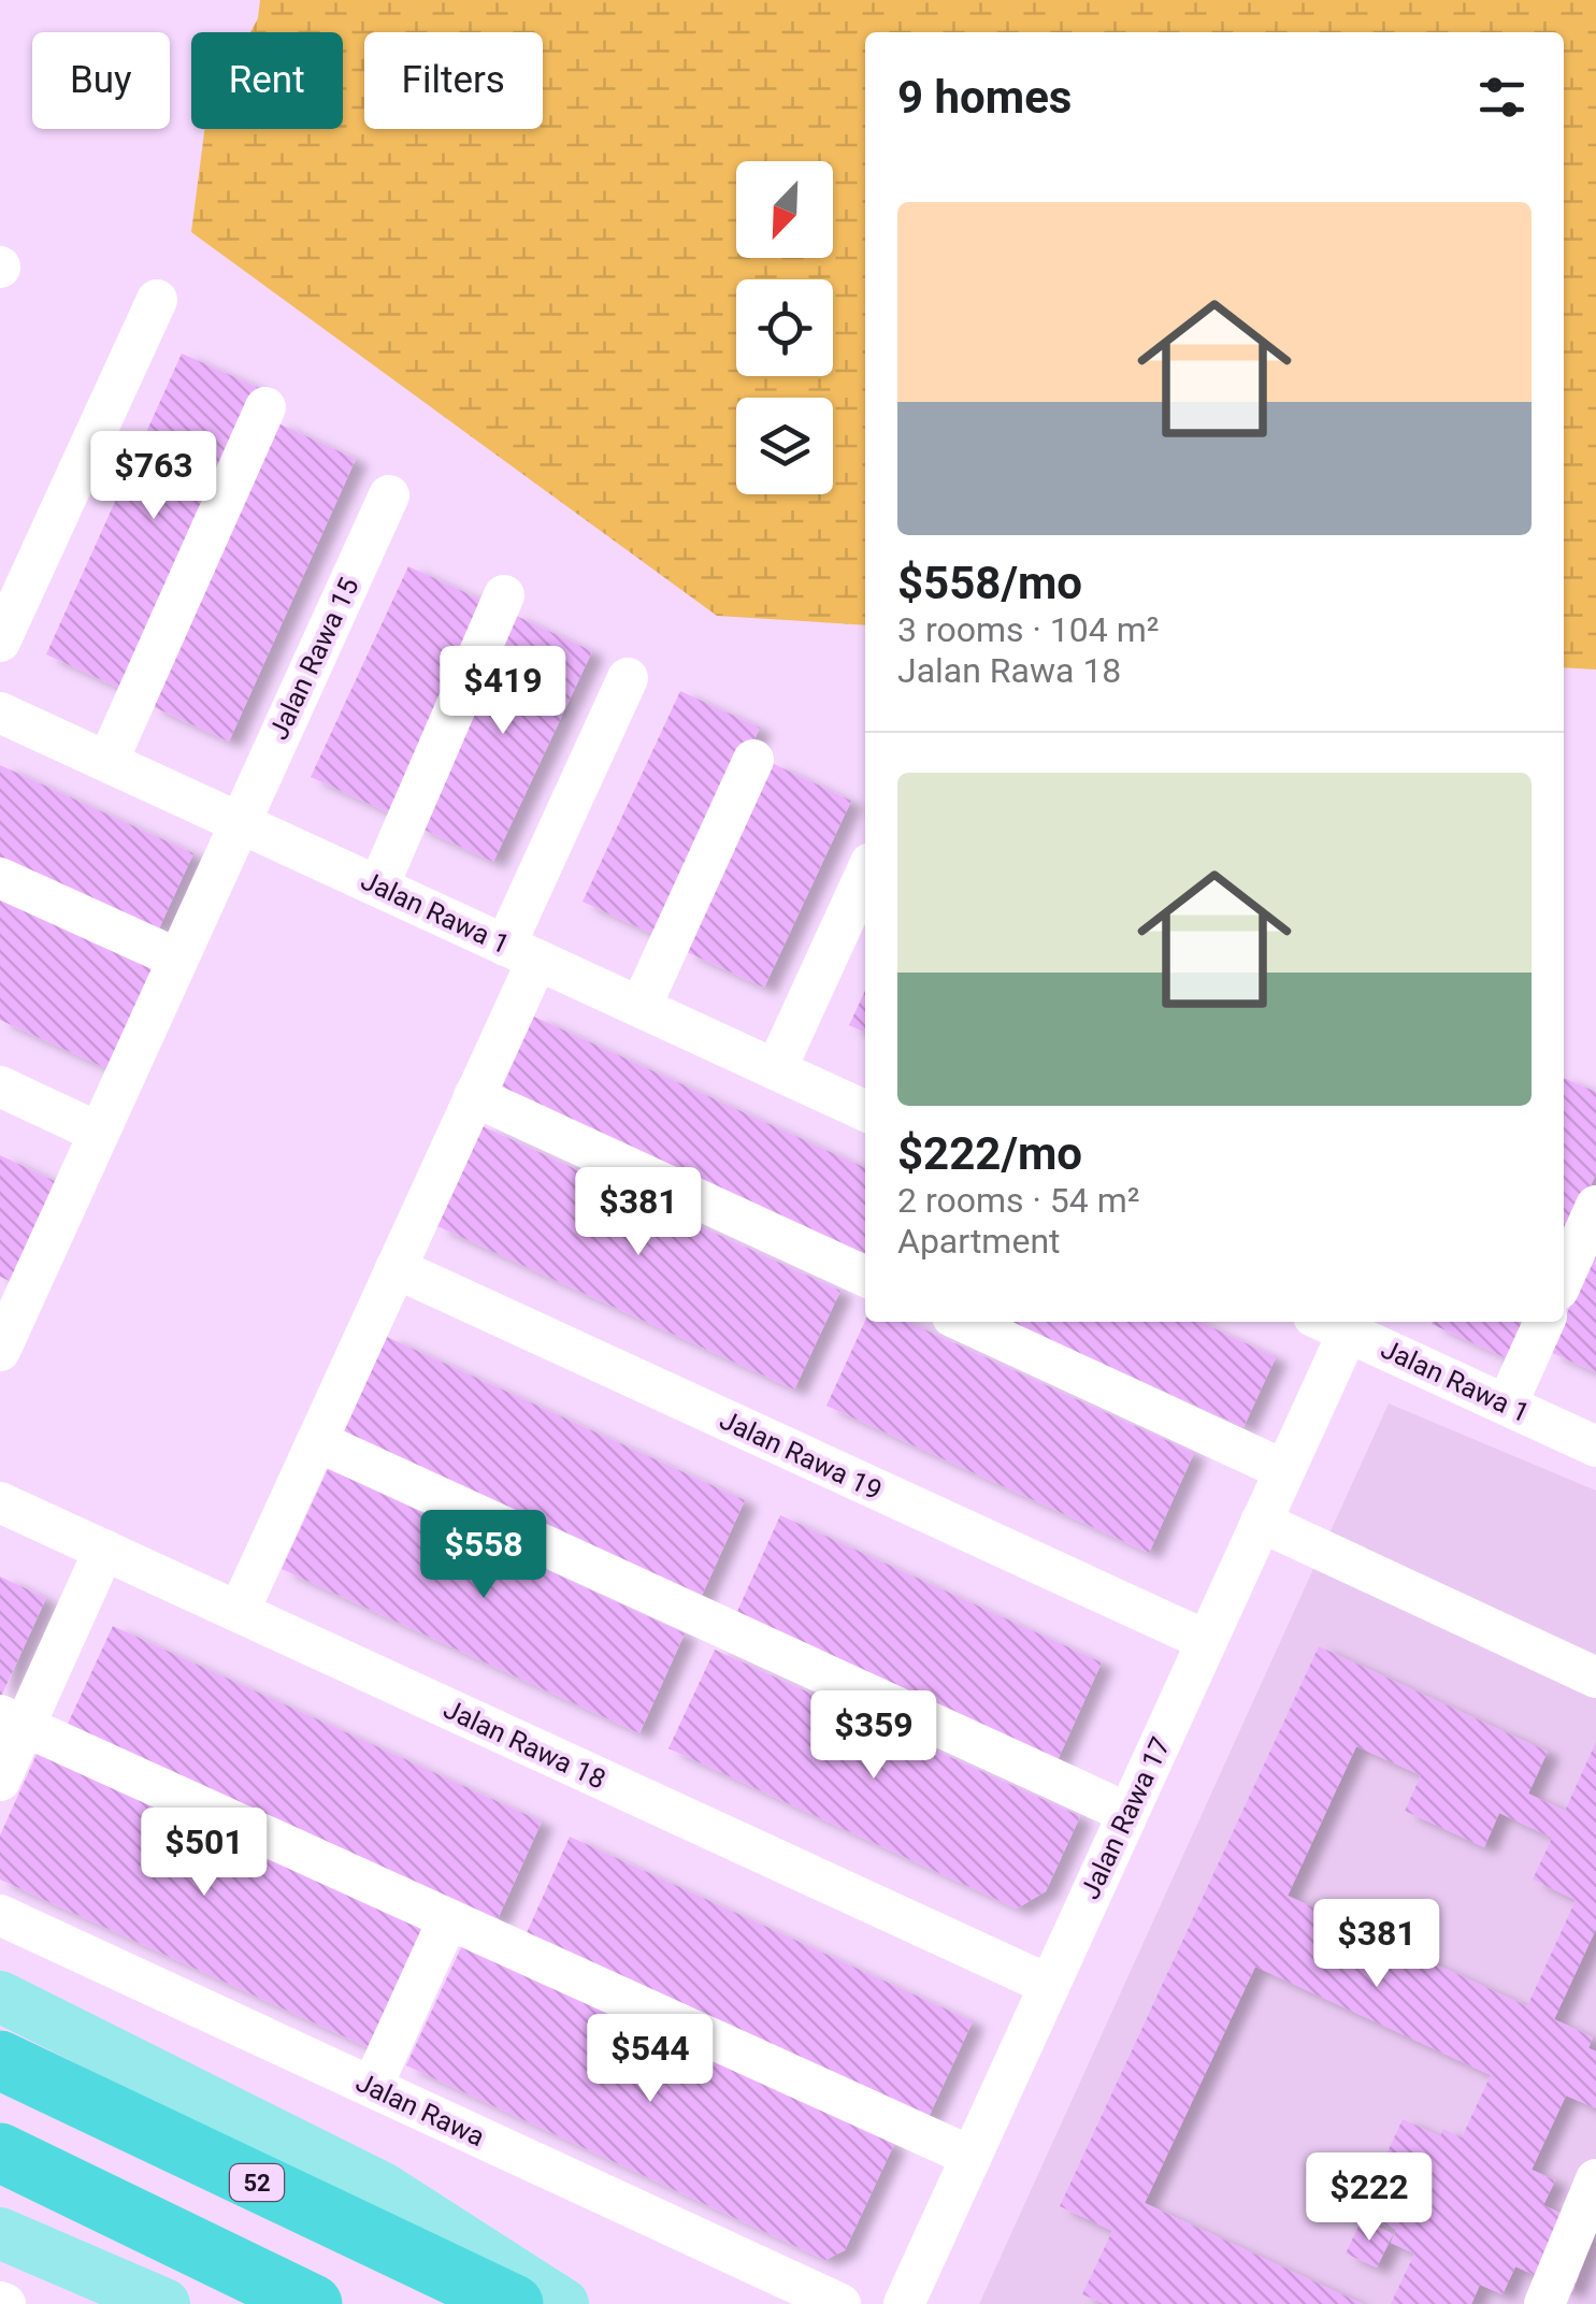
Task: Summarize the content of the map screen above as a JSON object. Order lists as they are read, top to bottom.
{
  "streets": {
    "highway": ["52"],
    "street": [
      "Jalan Rawa 15",
      "Jalan Rawa 1",
      "Jalan Rawa 19",
      "Jalan Rawa 18",
      "Jalan Rawa 17",
      "Jalan Rawa"
    ]
  },
  "crossings": [
    ["Jalan Rawa 15", "Jalan Rawa 1"],
    ["Jalan Rawa 1", "Jalan Rawa 17"],
    ["Jalan Rawa 19", "Jalan Rawa 17"],
    ["Jalan Rawa 18", "Jalan Rawa 17"]
  ],
  "north": "bottom left",
  "page": {
    "chip": ["Buy", "Rent", "Filters"],
    "heading": "9 homes",
    "list": [
      {
        "name": "$558/mo",
        "note": "3 rooms · 104 m² · Jalan Rawa 18"
      },
      {
        "name": "$222/mo",
        "note": "2 rooms · 54 m² · Apartment"
      }
    ],
    "price": [
      "$763",
      "$419",
      "$381",
      "$558",
      "$359",
      "$501",
      "$381",
      "$544",
      "$222"
    ]
  }
}
